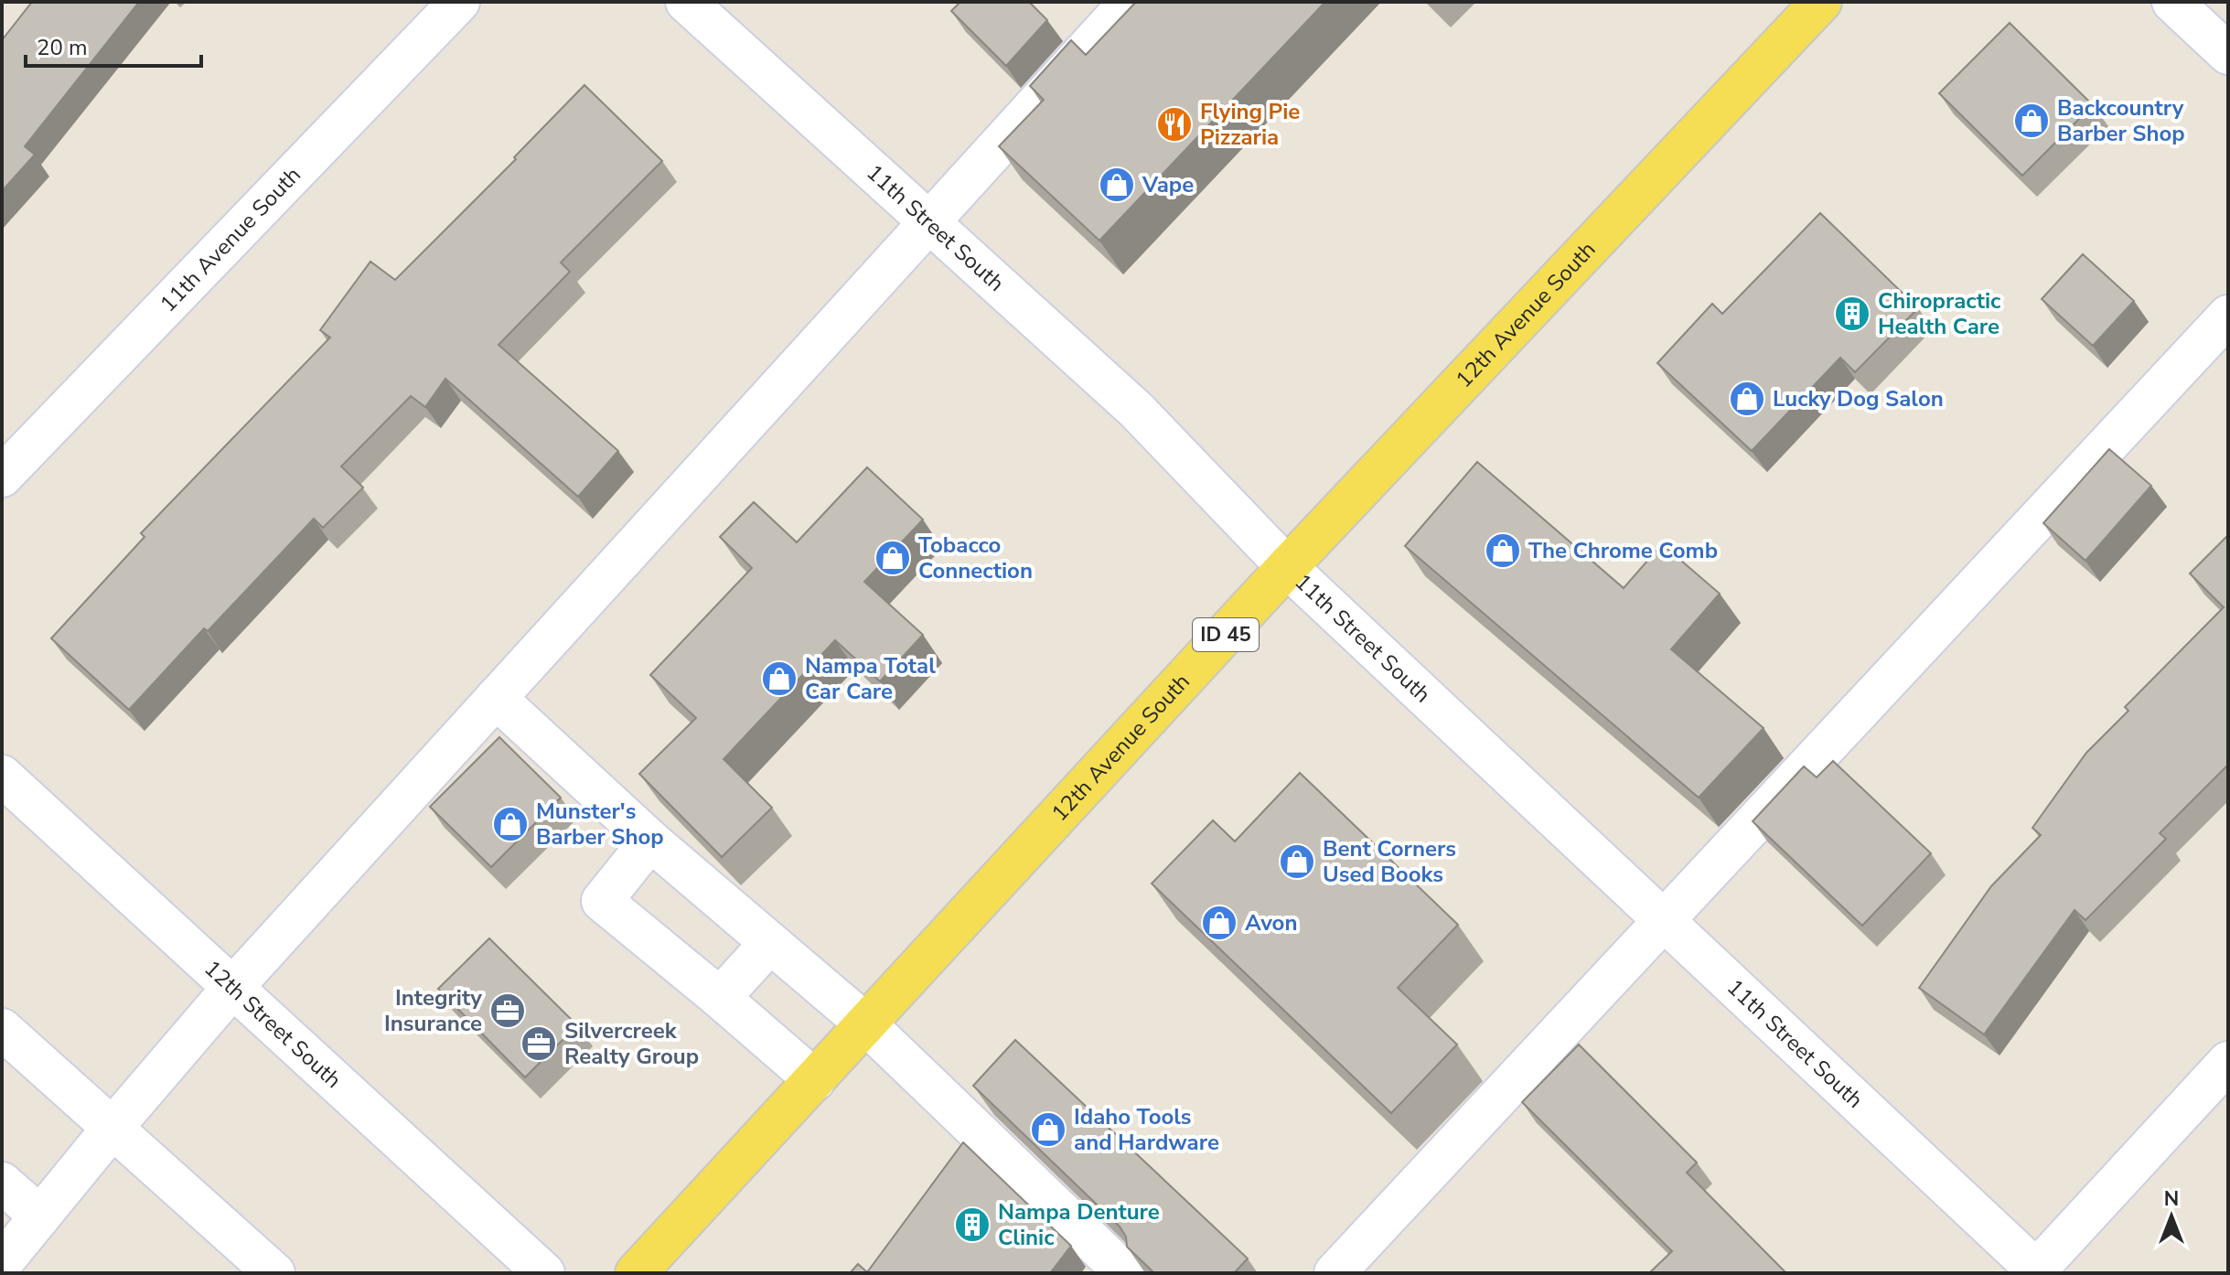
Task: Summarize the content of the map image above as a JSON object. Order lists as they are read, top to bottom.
{
  "streets": {
    "main road": ["12th Avenue South", "ID 45"],
    "street": ["11th Street South", "11th Avenue South", "12th Street South"]
  },
  "crossings": [
    ["11th Street South", "12th Avenue South"]
  ],
  "places": {
    "shop": [
      "Backcountry Barber Shop",
      "Vape",
      "Lucky Dog Salon",
      "The Chrome Comb",
      "Tobacco Connection",
      "Nampa Total Car Care",
      "Munster's Barber Shop",
      "Bent Corners Used Books",
      "Avon",
      "Idaho Tools and Hardware"
    ],
    "restaurant": ["Flying Pie Pizzaria"],
    "building": ["Chiropractic Health Care", "Nampa Denture Clinic"],
    "office": ["Integrity Insurance", "Silvercreek Realty Group"]
  },
  "scale_bar": "20 m",
  "north": "top"
}
